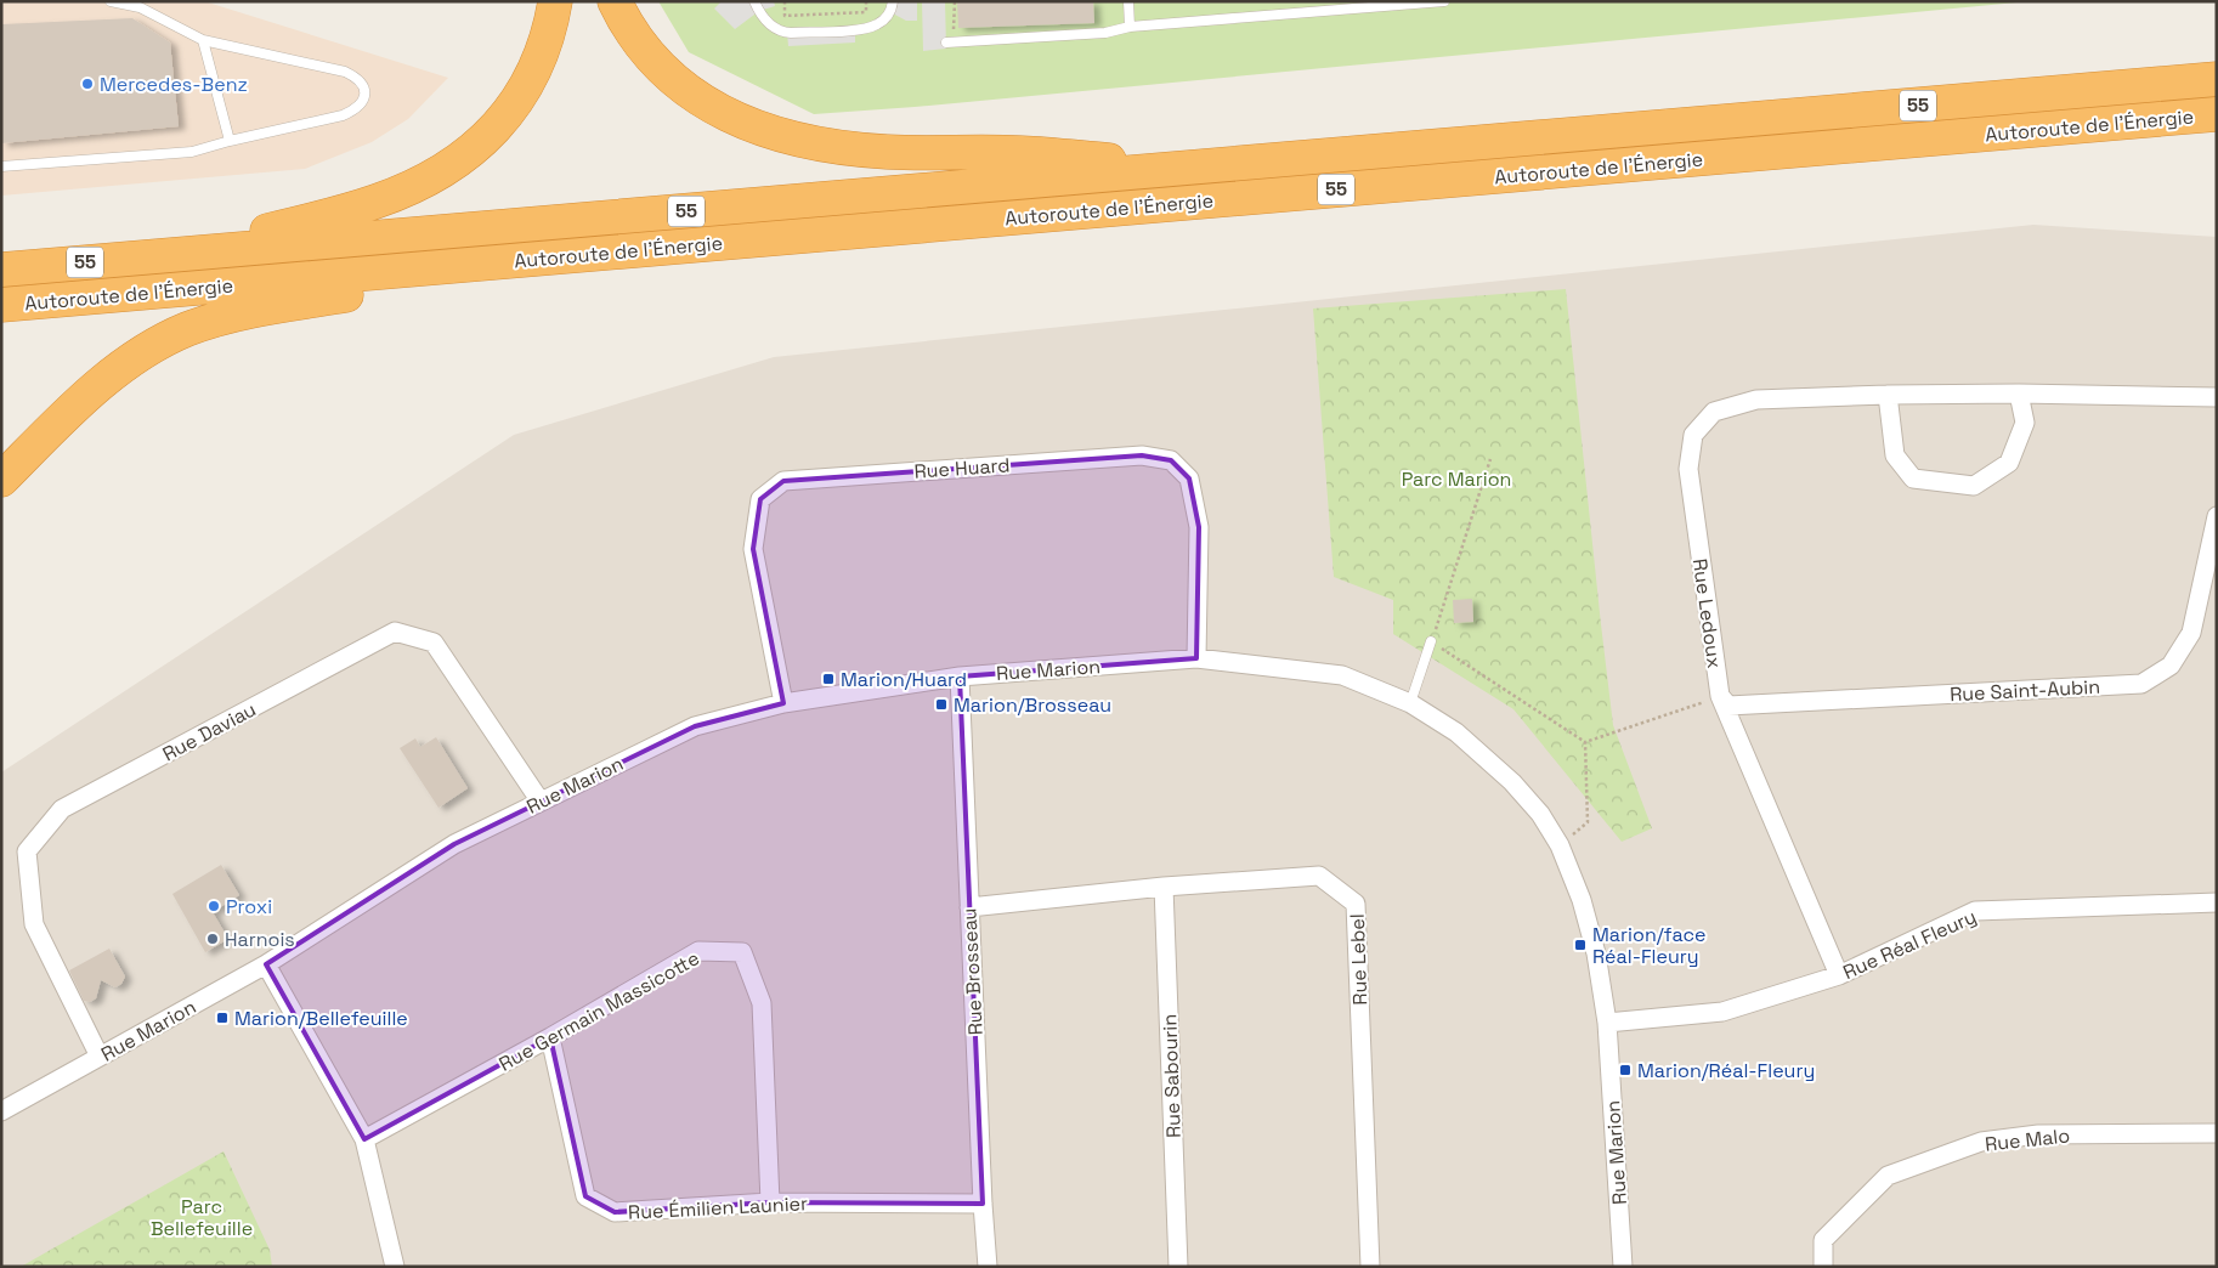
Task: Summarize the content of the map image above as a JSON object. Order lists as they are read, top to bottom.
{
  "streets": {
    "highway": ["55", "Autoroute de l'Énergie"],
    "street": [
      "Rue Huard",
      "Rue Ledoux",
      "Rue Marion",
      "Rue Saint-Aubin",
      "Rue Daviau",
      "Rue Réal Fleury",
      "Rue Lebel",
      "Rue Brosseau",
      "Rue Germain Massicotte",
      "Rue Sabourin",
      "Rue Malo",
      "Rue Émilien Launier"
    ]
  },
  "crossings": [
    ["Rue Huard", "Rue Marion"],
    ["Rue Ledoux", "Rue Saint-Aubin"],
    ["Rue Ledoux", "Rue Réal Fleury"],
    ["Rue Marion", "Rue Daviau"],
    ["Rue Marion", "Rue Réal Fleury"],
    ["Rue Marion", "Rue Brosseau"],
    ["Rue Lebel", "Rue Brosseau"],
    ["Rue Lebel", "Rue Sabourin"],
    ["Rue Brosseau", "Rue Émilien Launier"],
    ["Rue Germain Massicotte", "Rue Émilien Launier"]
  ],
  "parks": ["Parc Marion", "Parc Bellefeuille"],
  "places": {
    "other": ["Mercedes-Benz", "Proxi", "Harnois"],
    "transit": [
      "Marion/Huard",
      "Marion/Brosseau",
      "Marion/face Réal-Fleury",
      "Marion/Bellefeuille",
      "Marion/Réal-Fleury"
    ]
  }
}
